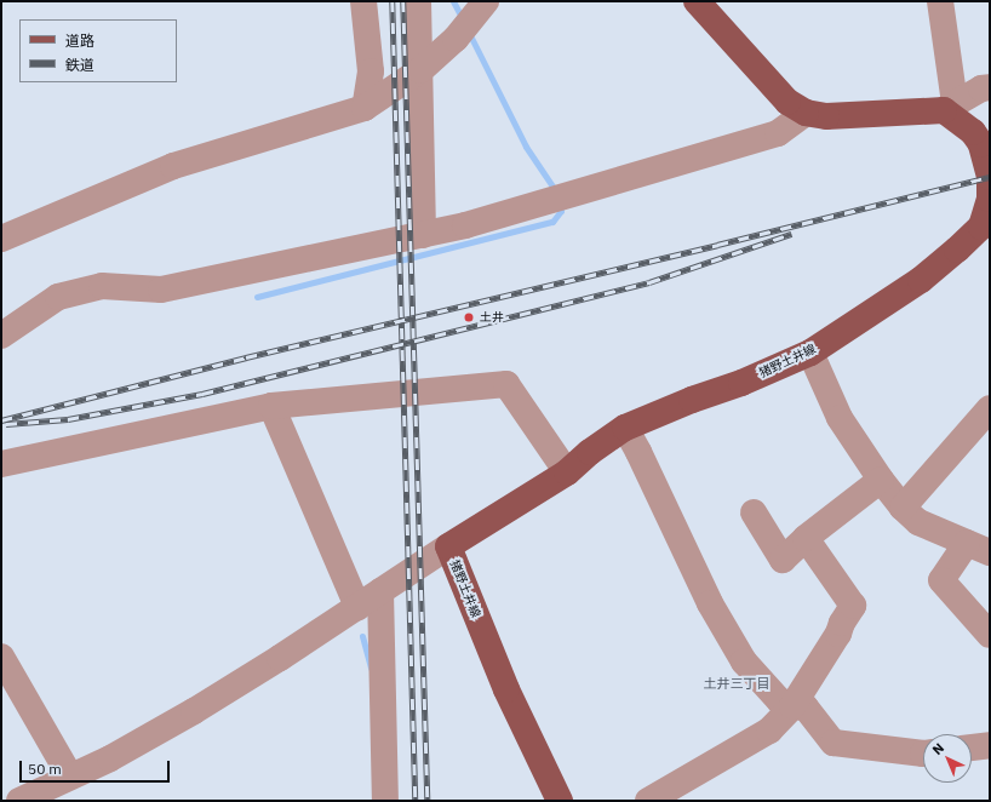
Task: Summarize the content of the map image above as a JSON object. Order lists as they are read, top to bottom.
{
  "streets": {
    "main road": ["猪野土井線"]
  },
  "districts": ["土井三丁目"],
  "places": ["土井"],
  "legend": ["道路", "鉄道"],
  "scale_bar": "50 m",
  "north": "top left"
}
